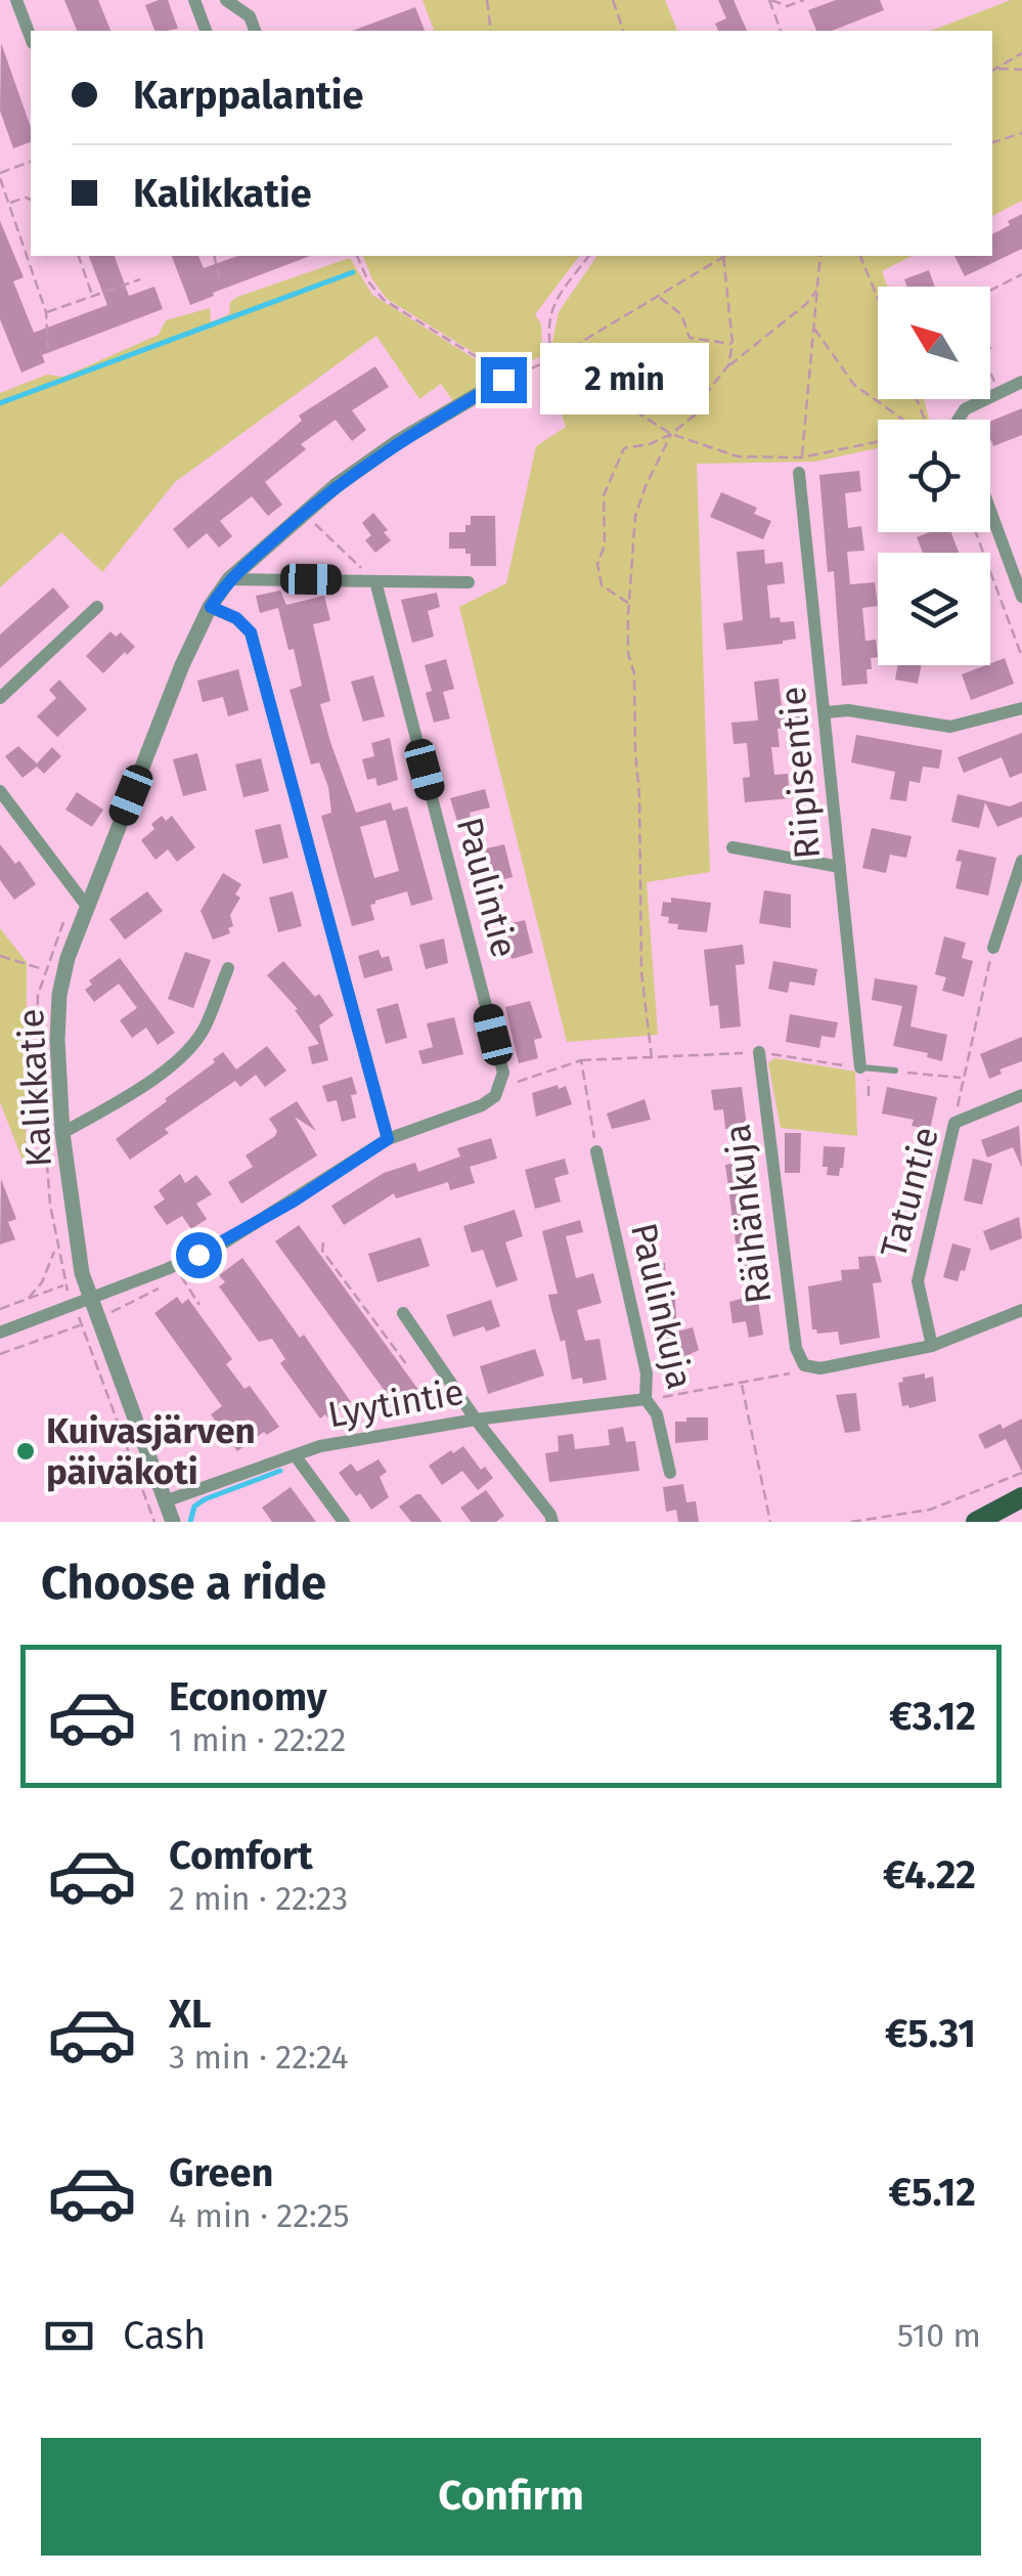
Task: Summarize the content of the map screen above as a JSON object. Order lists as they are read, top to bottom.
{
  "streets": {
    "street": [
      "Riipisentie",
      "Paulintie",
      "Kalikkatie",
      "Tatuntie",
      "Räihänkuja",
      "Paulinkuja",
      "Lyytintie"
    ]
  },
  "crossings": [
    ["Kalikkatie", "Lyytintie"],
    ["Paulinkuja", "Lyytintie"]
  ],
  "places": ["Kuivasjärven päiväkoti"],
  "north": "top left",
  "page": {
    "banner": ["Karppalantie", "Kalikkatie"],
    "bubble": "2 min",
    "heading": "Choose a ride",
    "list": [
      {
        "name": "Economy",
        "note": "1 min · 22:22",
        "value": "€3.12"
      },
      {
        "name": "Comfort",
        "note": "2 min · 22:23",
        "value": "€4.22"
      },
      {
        "name": "XL",
        "note": "3 min · 22:24",
        "value": "€5.31"
      },
      {
        "name": "Green",
        "note": "4 min · 22:25",
        "value": "€5.12"
      }
    ],
    "pay": ["Cash", "510 m"],
    "buttons": "Confirm"
  }
}
